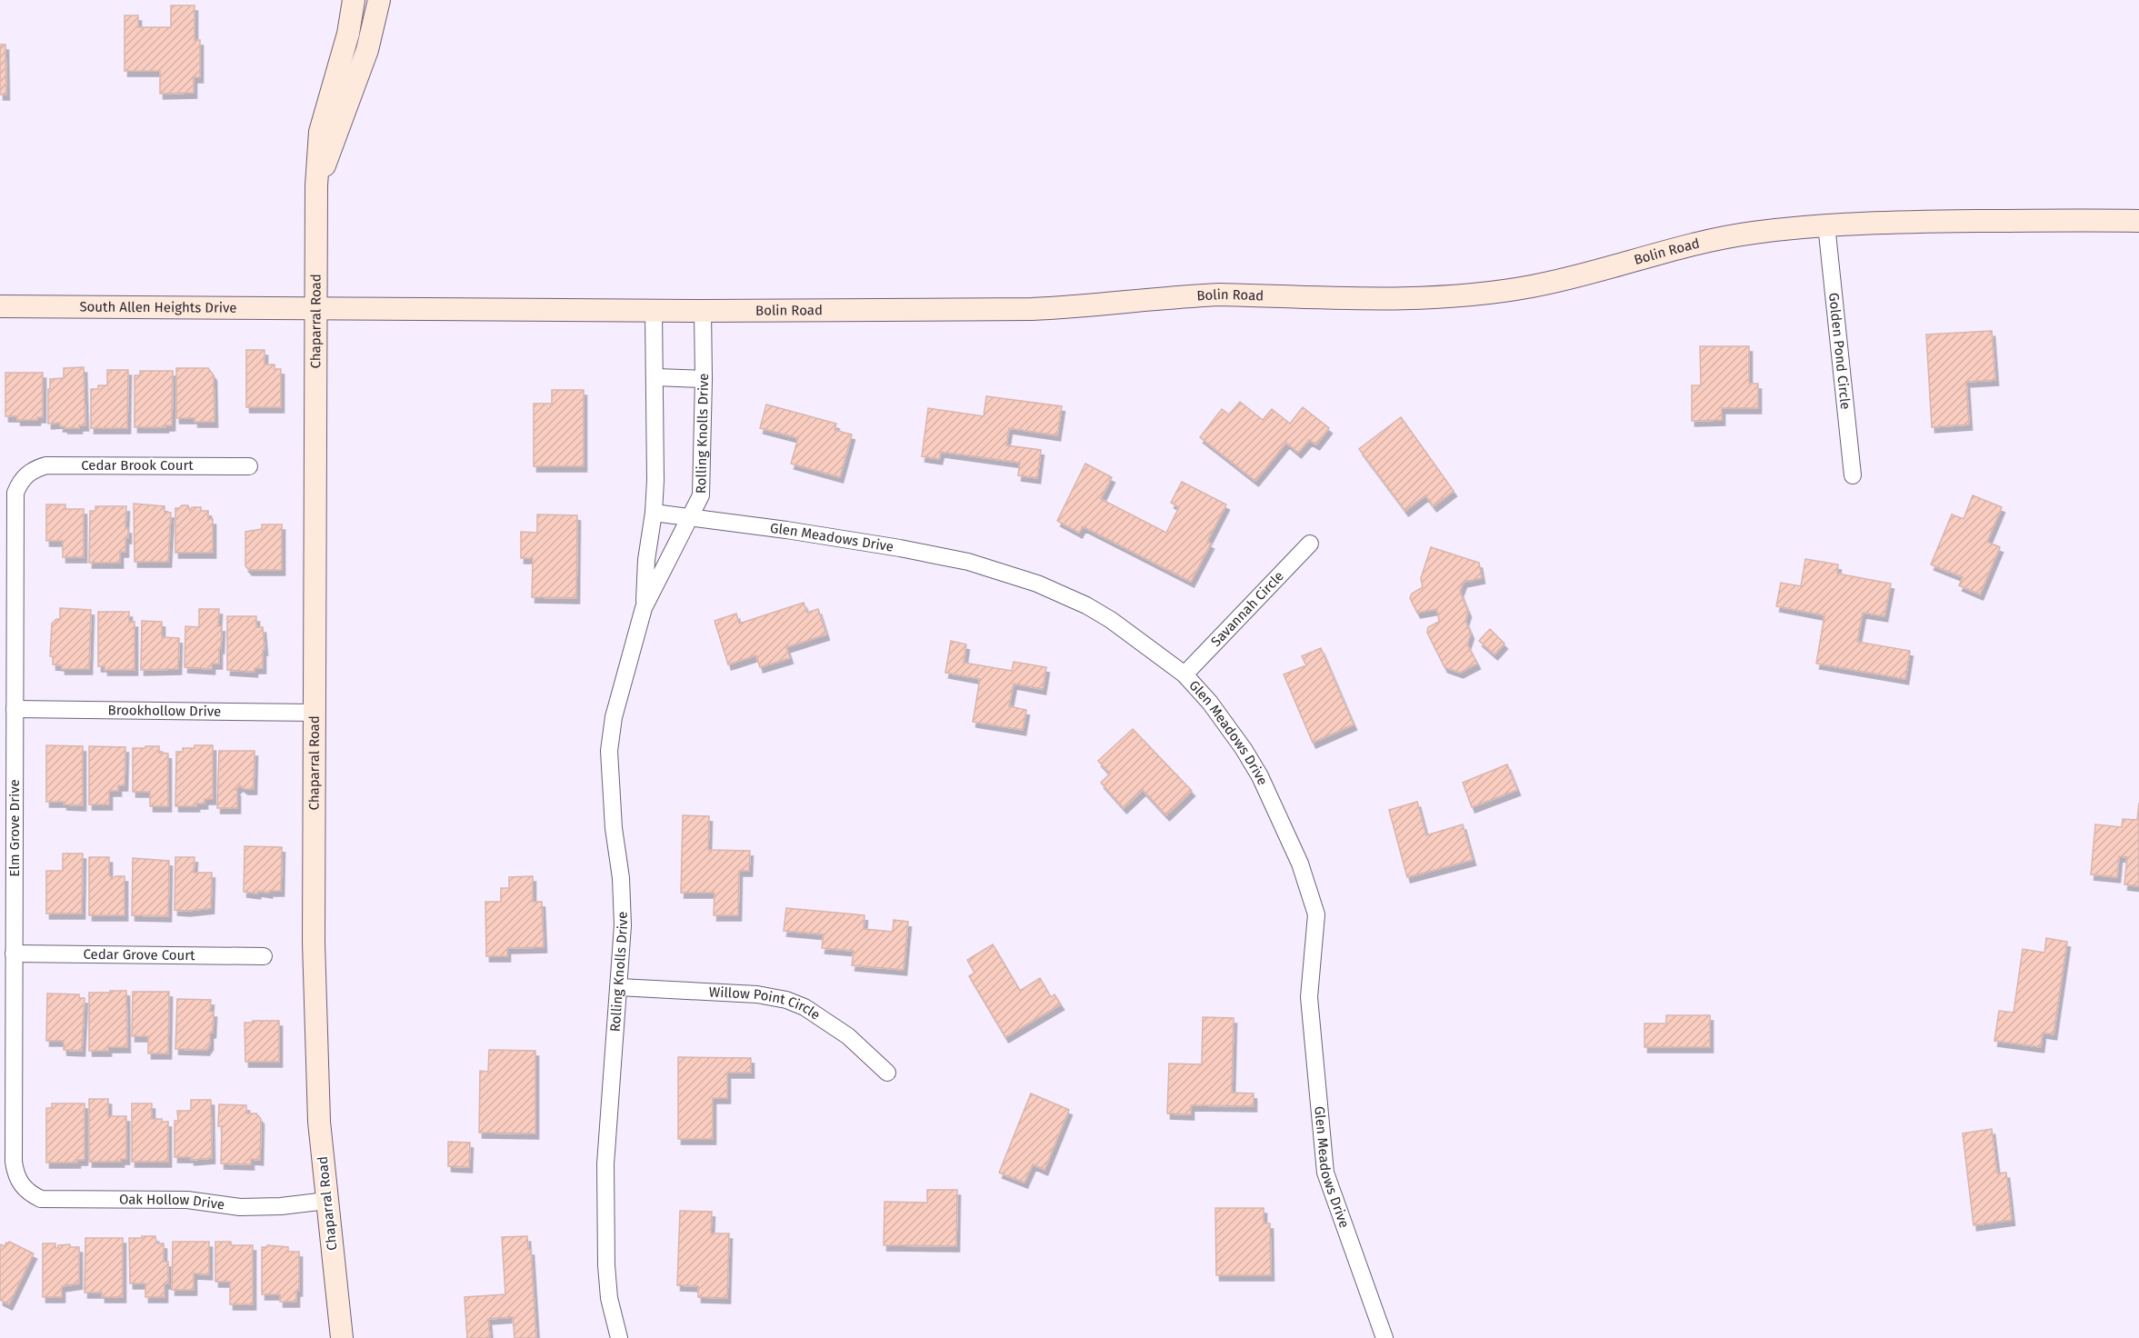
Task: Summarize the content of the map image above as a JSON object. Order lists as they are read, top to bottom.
{
  "streets": {
    "main road": ["Bolin Road", "South Allen Heights Drive", "Chaparral Road"],
    "street": [
      "Golden Pond Circle",
      "Rolling Knolls Drive",
      "Cedar Brook Court",
      "Glen Meadows Drive",
      "Savannah Circle",
      "Brookhollow Drive",
      "Elm Grove Drive",
      "Cedar Grove Court",
      "Willow Point Circle",
      "Oak Hollow Drive"
    ]
  },
  "crossings": [
    ["Bolin Road", "South Allen Heights Drive"],
    ["Bolin Road", "Chaparral Road"],
    ["Bolin Road", "Golden Pond Circle"],
    ["Bolin Road", "Rolling Knolls Drive"],
    ["South Allen Heights Drive", "Chaparral Road"],
    ["Chaparral Road", "Brookhollow Drive"],
    ["Chaparral Road", "Oak Hollow Drive"],
    ["Rolling Knolls Drive", "Glen Meadows Drive"],
    ["Rolling Knolls Drive", "Willow Point Circle"],
    ["Cedar Brook Court", "Elm Grove Drive"],
    ["Glen Meadows Drive", "Savannah Circle"],
    ["Brookhollow Drive", "Elm Grove Drive"],
    ["Elm Grove Drive", "Cedar Grove Court"],
    ["Elm Grove Drive", "Oak Hollow Drive"]
  ]
}
